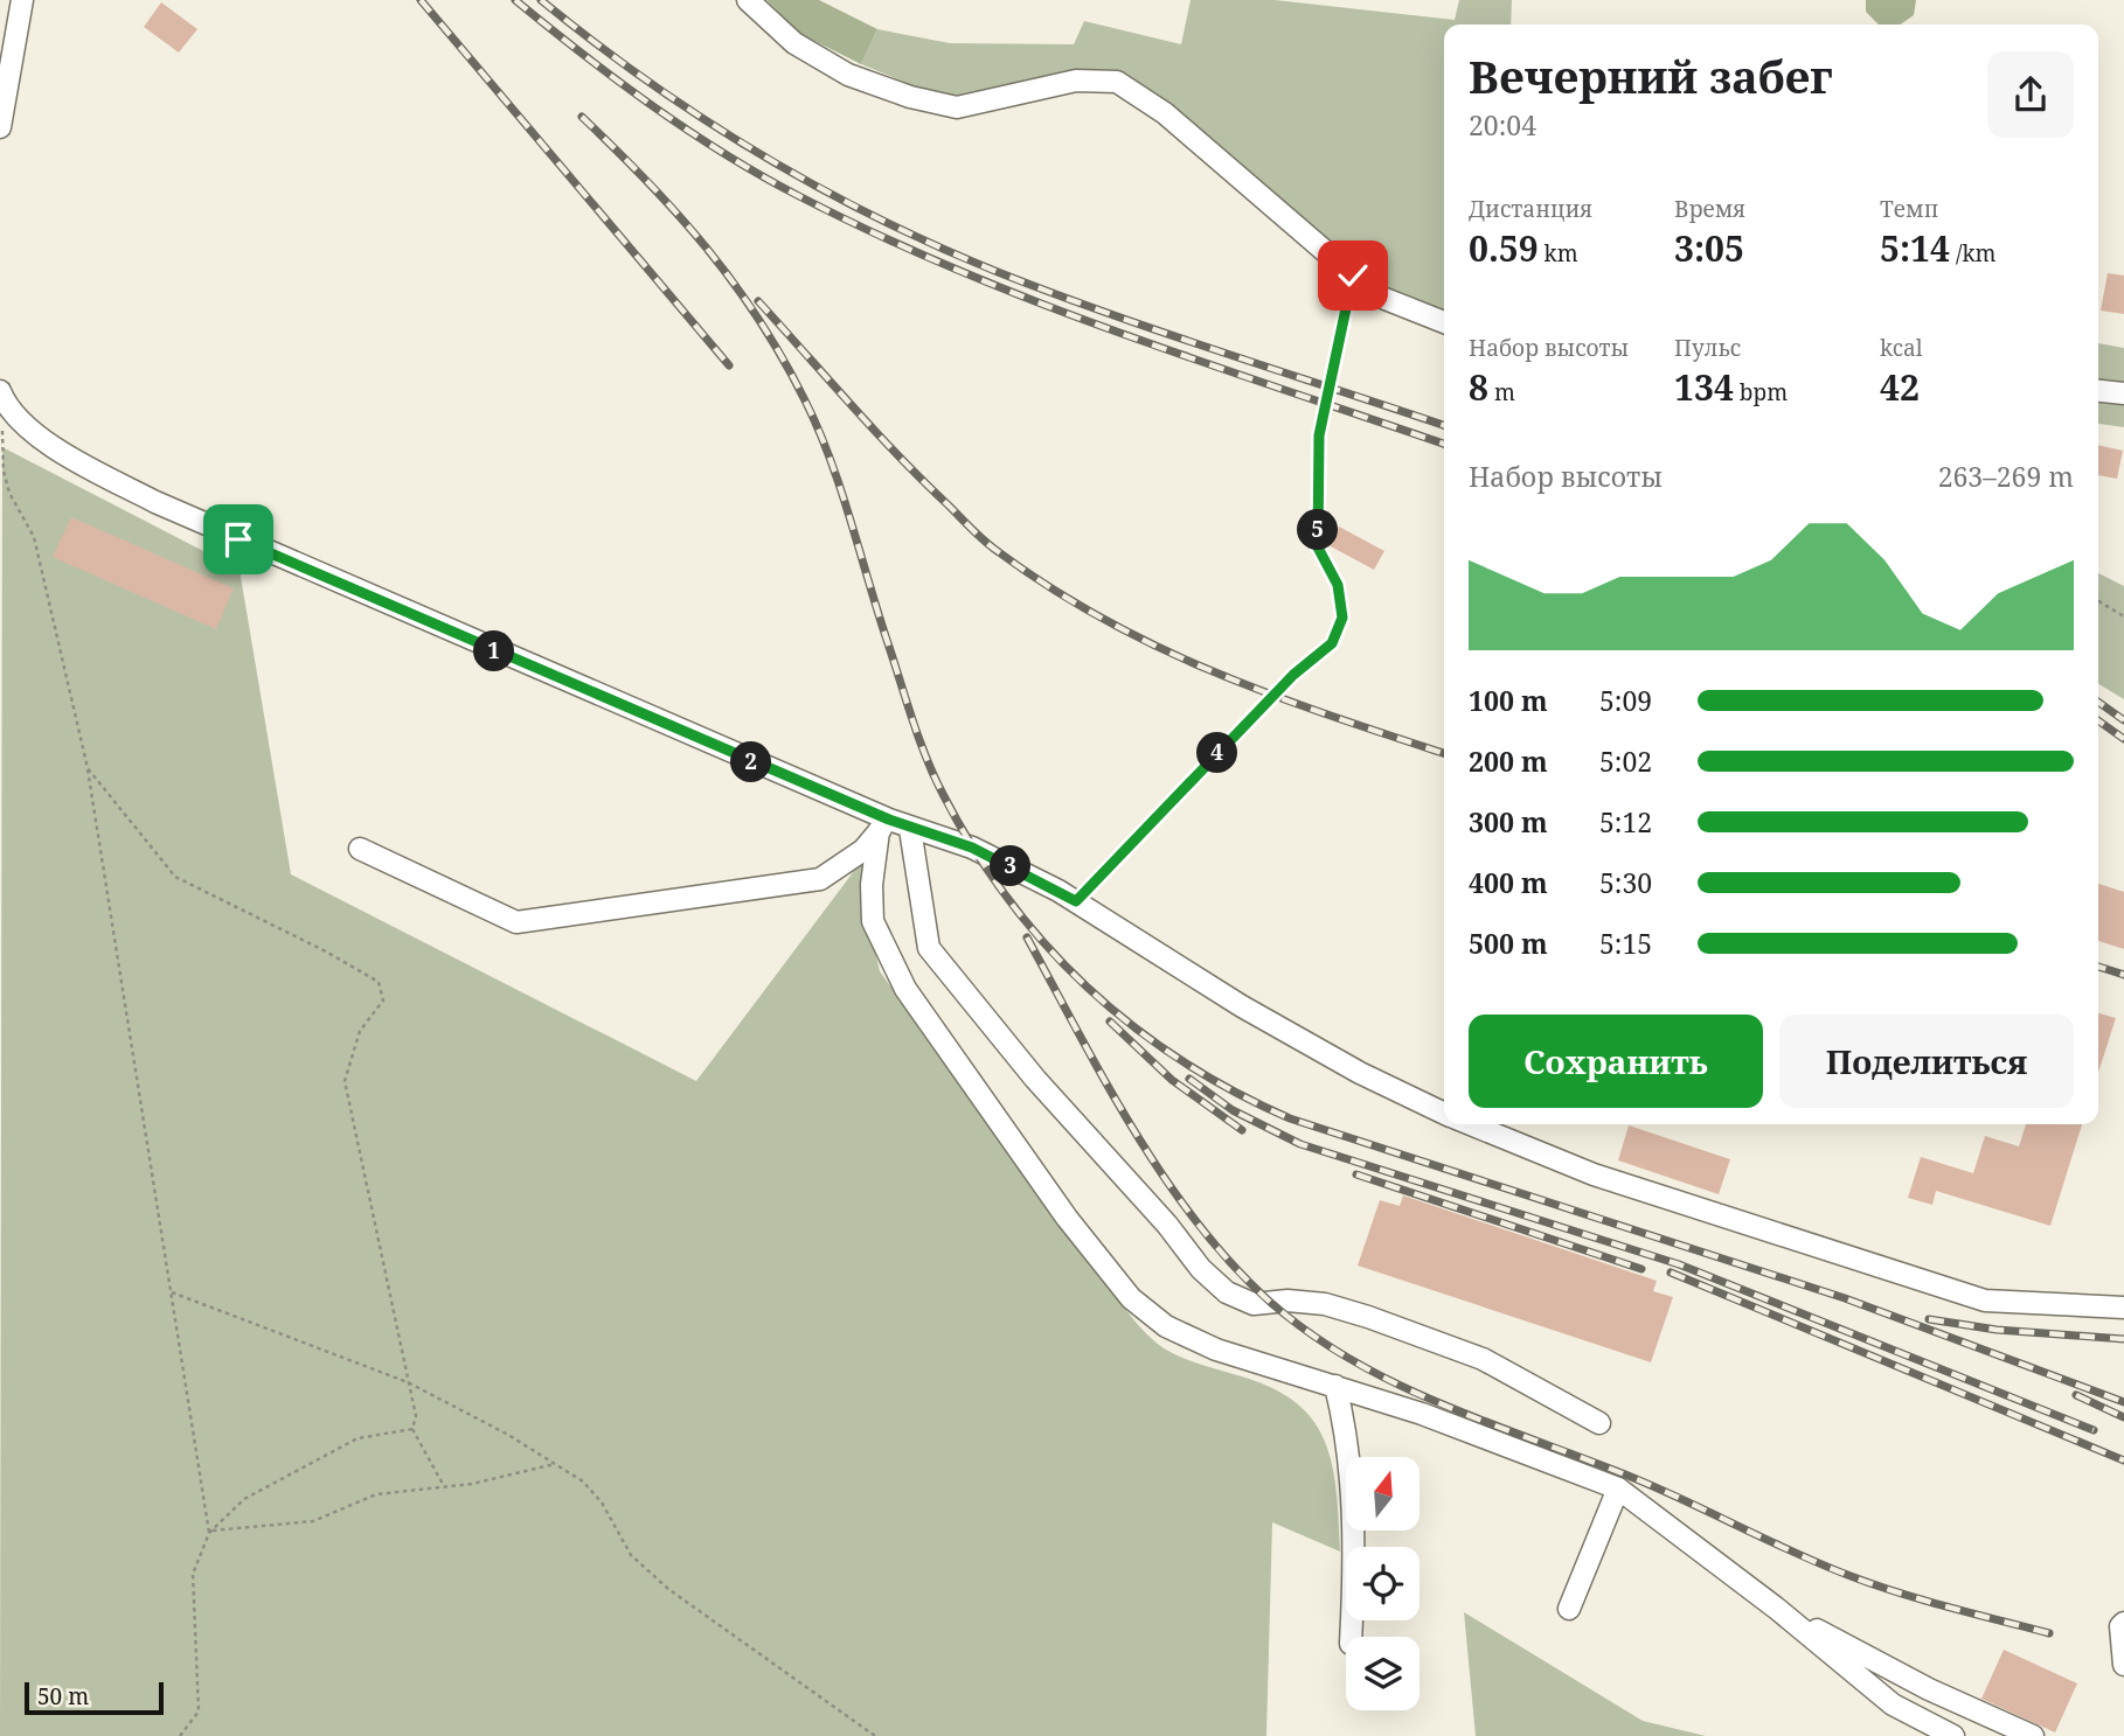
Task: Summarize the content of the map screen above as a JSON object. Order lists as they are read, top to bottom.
{
  "scale_bar": "50 m",
  "north": "top",
  "page": {
    "heading": ["Вечерний забег", "20:04"],
    "stats": [
      ["Дистанция", "0.59 km"],
      ["Время", "3:05"],
      ["Темп", "5:14 /km"],
      ["Набор высоты", "8 m"],
      ["Пульс", "134 bpm"],
      ["kcal", "42"]
    ],
    "chart": ["Набор высоты", "263–269 m"],
    "pins": [
      "5",
      "1",
      "4",
      "2",
      "3"
    ],
    "list": [
      {
        "name": "100 m",
        "note": "5:09"
      },
      {
        "name": "200 m",
        "note": "5:02"
      },
      {
        "name": "300 m",
        "note": "5:12"
      },
      {
        "name": "400 m",
        "note": "5:30"
      },
      {
        "name": "500 m",
        "note": "5:15"
      }
    ],
    "buttons": ["Сохранить", "Поделиться"],
    "scale": "50 m"
  }
}
